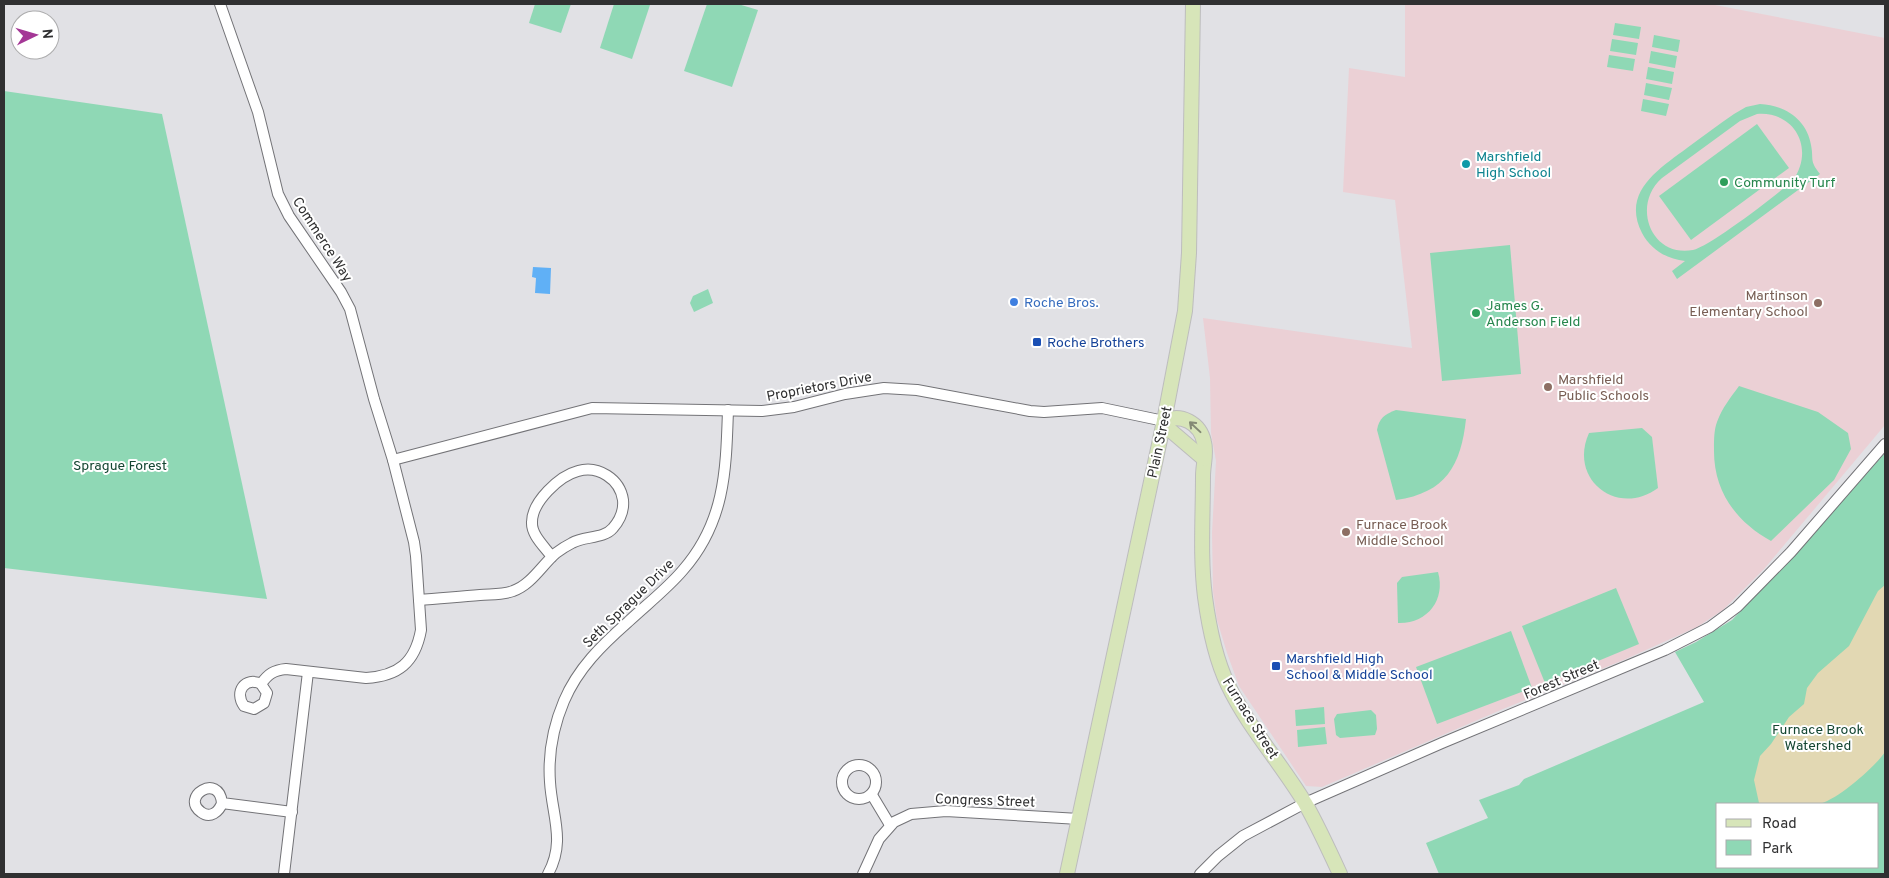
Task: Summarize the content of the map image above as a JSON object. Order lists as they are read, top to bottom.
{
  "streets": {
    "main road": ["Plain Street", "Furnace Street"],
    "street": [
      "Commerce Way",
      "Proprietors Drive",
      "Seth Sprague Drive",
      "Forest Street",
      "Congress Street"
    ]
  },
  "crossings": [
    ["Commerce Way", "Proprietors Drive"],
    ["Proprietors Drive", "Plain Street"],
    ["Proprietors Drive", "Seth Sprague Drive"],
    ["Proprietors Drive", "Furnace Street"],
    ["Plain Street", "Furnace Street"],
    ["Plain Street", "Congress Street"],
    ["Forest Street", "Furnace Street"]
  ],
  "parks": ["Sprague Forest", "Furnace Brook Watershed"],
  "places": {
    "other": [
      "Marshfield High School",
      "Community Turf",
      "Roche Bros.",
      "Martinson Elementary School",
      "James G. Anderson Field",
      "Marshfield Public Schools",
      "Furnace Brook Middle School"
    ],
    "transit": ["Roche Brothers", "Marshfield High School & Middle School"]
  },
  "legend": ["Road", "Park"],
  "north": "right"
}
